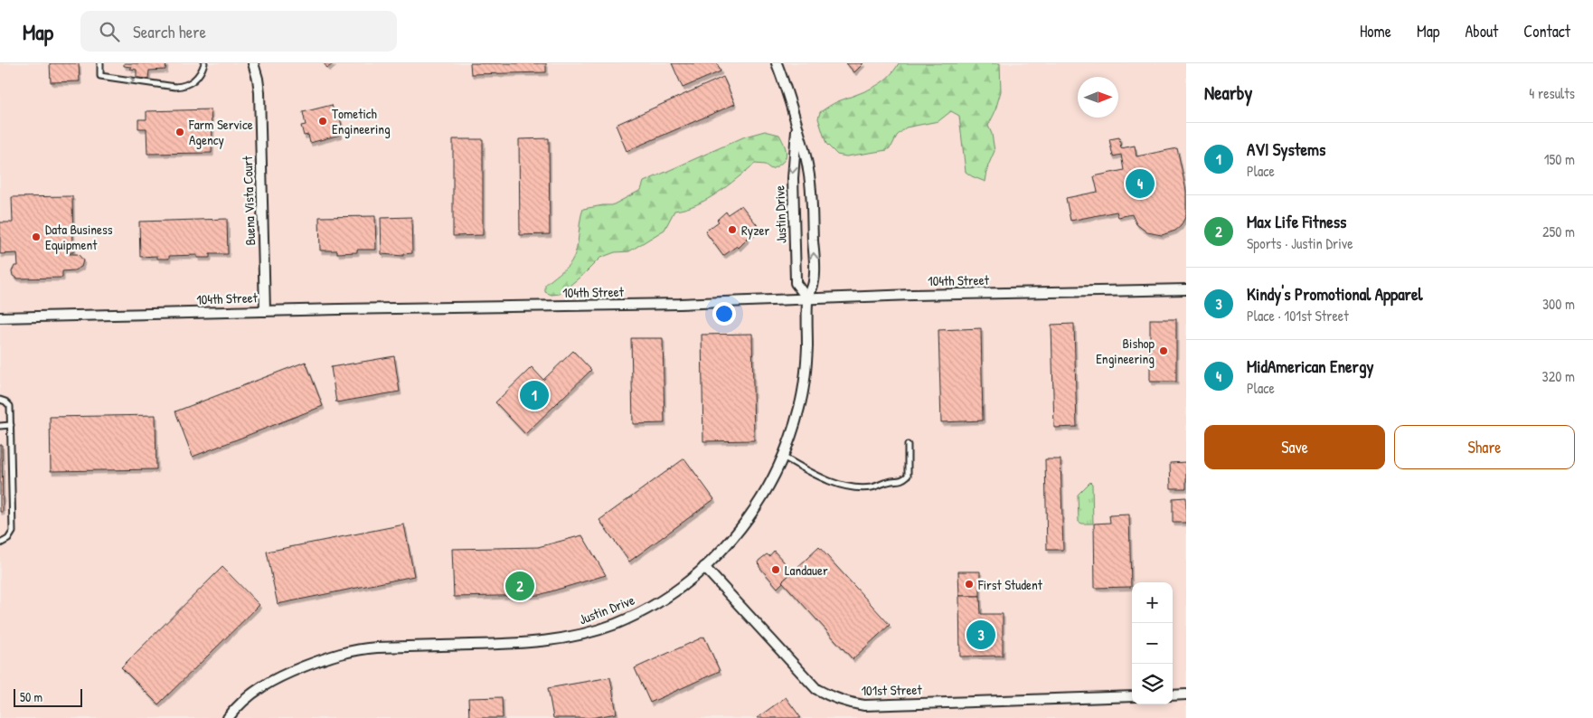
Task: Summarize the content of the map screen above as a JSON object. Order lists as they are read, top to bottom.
{
  "streets": {
    "street": [
      "Buena Vista Court",
      "Justin Drive",
      "104th Street",
      "101st Street"
    ]
  },
  "crossings": [
    ["Buena Vista Court", "104th Street"],
    ["Justin Drive", "104th Street"],
    ["Justin Drive", "101st Street"]
  ],
  "places": [
    "Tometich Engineering",
    "Farm Service Agency",
    "Ryzer",
    "Data Business Equipment",
    "Bishop Engineering",
    "Landauer",
    "First Student"
  ],
  "scale_bar": "50 m",
  "north": "right",
  "page": {
    "header": "Map",
    "search": "Search here",
    "nav": [
      "Home",
      "Map",
      "About",
      "Contact"
    ],
    "heading": ["Nearby", "4 results"],
    "list": [
      {
        "mark": "1",
        "name": "AVI Systems",
        "note": "Place",
        "value": "150 m"
      },
      {
        "mark": "2",
        "name": "Max Life Fitness",
        "note": "Sports · Justin Drive",
        "value": "250 m"
      },
      {
        "mark": "3",
        "name": "Kindy's Promotional Apparel",
        "note": "Place · 101st Street",
        "value": "300 m"
      },
      {
        "mark": "4",
        "name": "MidAmerican Energy",
        "note": "Place",
        "value": "320 m"
      }
    ],
    "pins": [
      "4",
      "1",
      "2",
      "3"
    ],
    "buttons": ["Save", "Share"],
    "map_buttons": ["+", "−"],
    "scale": "50 m"
  }
}
